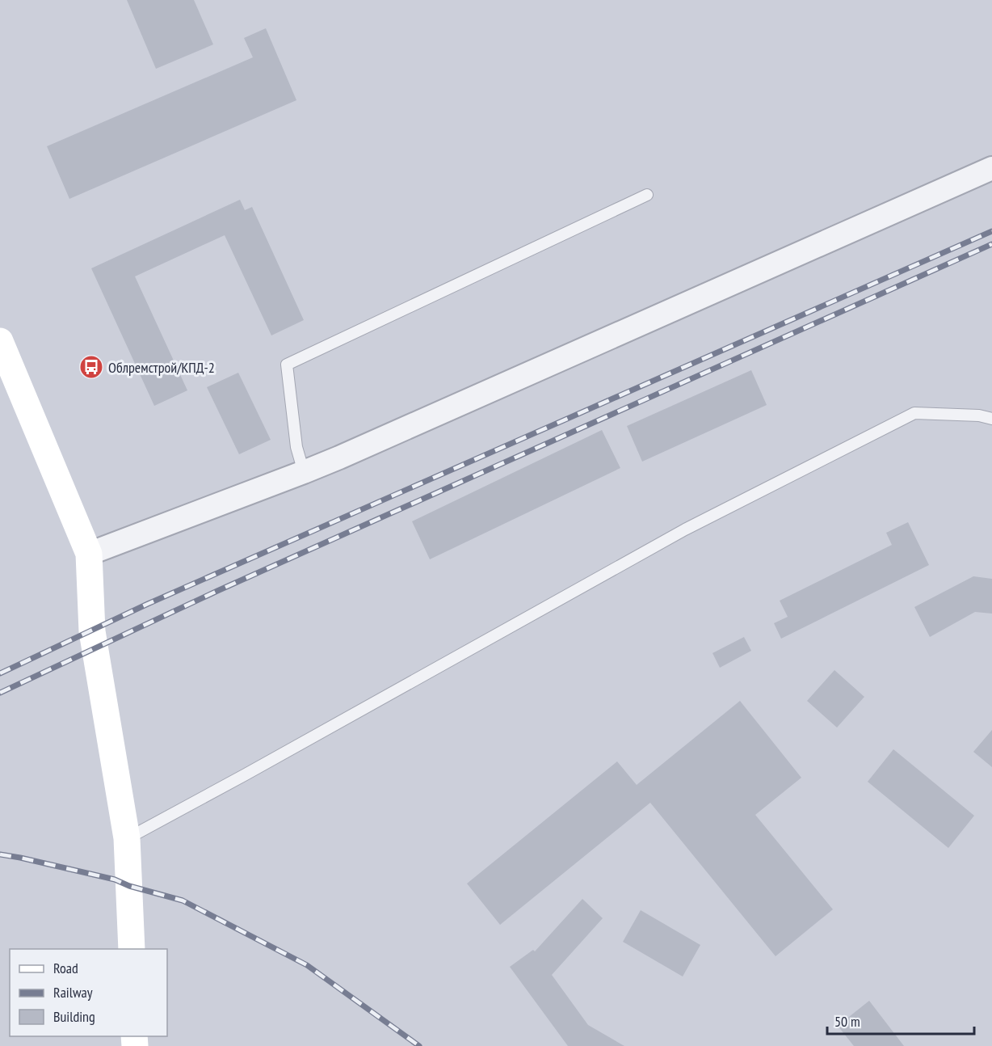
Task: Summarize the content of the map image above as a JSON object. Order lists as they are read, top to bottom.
{
  "places": {
    "bus stop": ["Облремстрой/КПД-2"]
  },
  "legend": ["Road", "Railway", "Building"],
  "scale_bar": "50 m"
}
